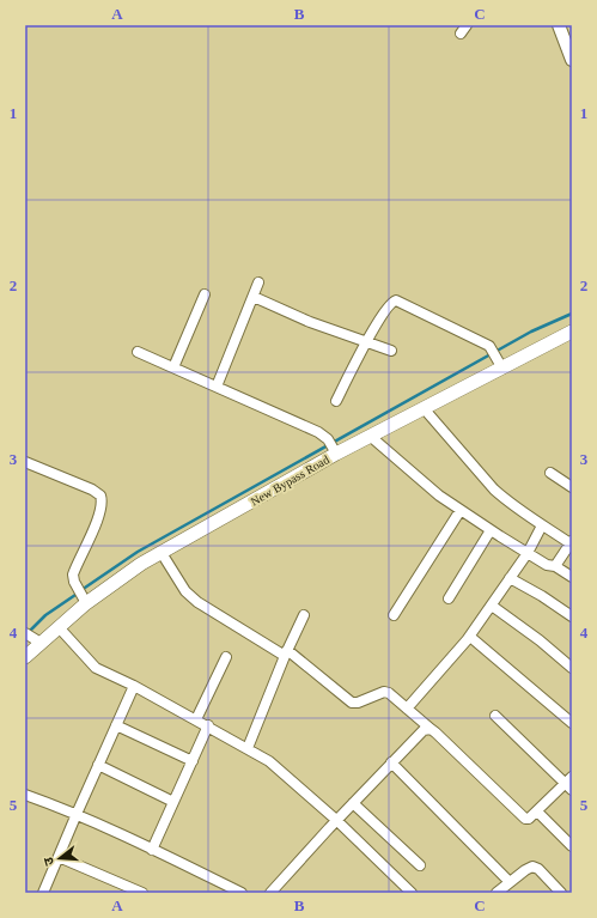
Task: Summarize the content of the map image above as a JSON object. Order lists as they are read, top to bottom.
{
  "streets": {
    "main road": ["New Bypass Road"]
  },
  "north": "left",
  "grid": {
    "columns": ["A", "B", "C"],
    "rows": [
      "1",
      "2",
      "3",
      "4",
      "5"
    ]
  }
}
